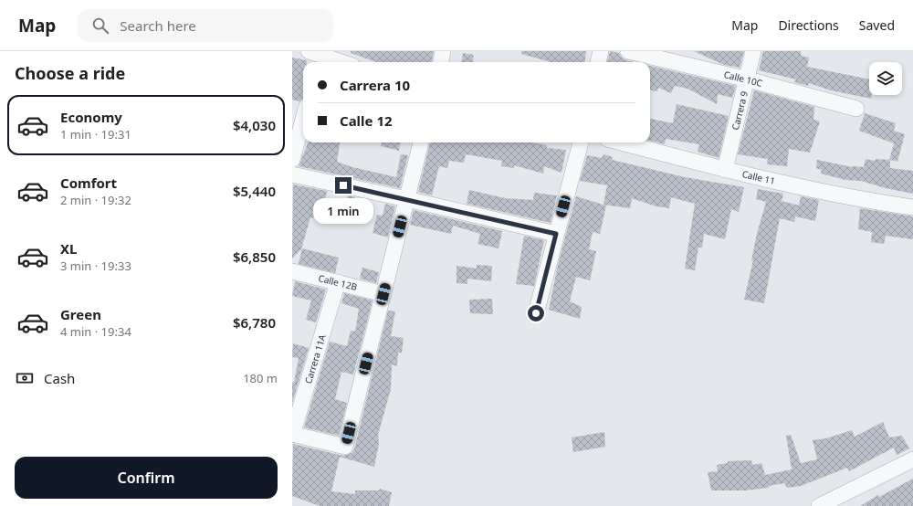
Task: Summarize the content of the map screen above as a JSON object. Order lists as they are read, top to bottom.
{
  "streets": {
    "street": [
      "Calle 10C",
      "Carrera 9",
      "Calle 11",
      "Calle 12B",
      "Carrera 11A"
    ]
  },
  "crossings": [
    ["Calle 10C", "Carrera 9"],
    ["Carrera 9", "Calle 11"],
    ["Calle 12B", "Carrera 11A"]
  ],
  "page": {
    "header": "Map",
    "search": "Search here",
    "nav": ["Map", "Directions", "Saved"],
    "heading": "Choose a ride",
    "banner": ["Carrera 10", "Calle 12"],
    "list": [
      {
        "name": "Economy",
        "note": "1 min · 19:31",
        "value": "$4,030"
      },
      {
        "name": "Comfort",
        "note": "2 min · 19:32",
        "value": "$5,440"
      },
      {
        "name": "XL",
        "note": "3 min · 19:33",
        "value": "$6,850"
      },
      {
        "name": "Green",
        "note": "4 min · 19:34",
        "value": "$6,780"
      }
    ],
    "bubble": "1 min",
    "pay": ["Cash", "180 m"],
    "buttons": "Confirm"
  }
}
